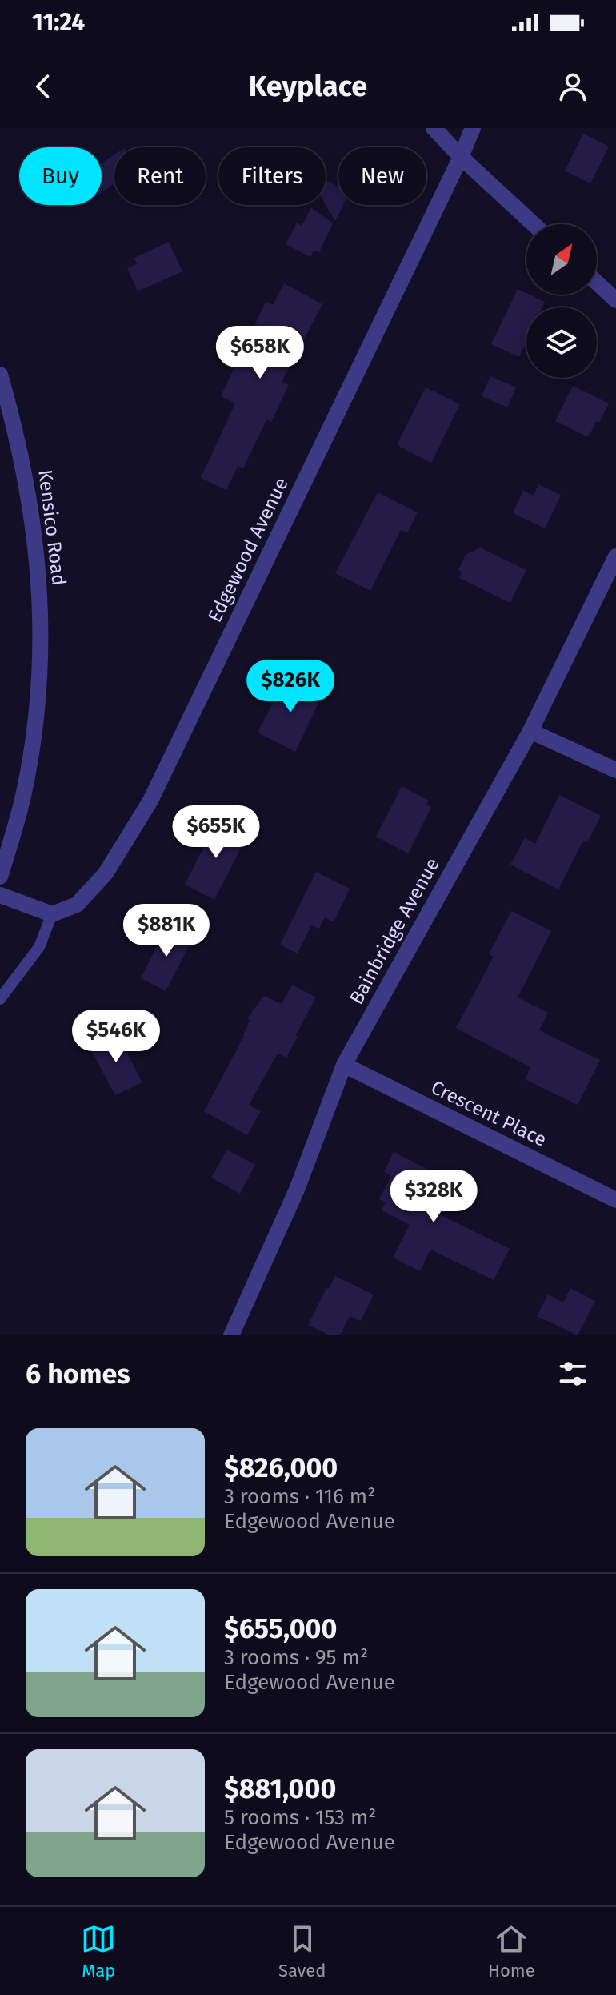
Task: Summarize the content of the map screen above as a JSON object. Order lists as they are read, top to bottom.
{
  "streets": {
    "street": [
      "Kensico Road",
      "Edgewood Avenue",
      "Bainbridge Avenue",
      "Crescent Place"
    ]
  },
  "crossings": [
    ["Bainbridge Avenue", "Crescent Place"]
  ],
  "north": "top right",
  "page": {
    "status": "11:24",
    "header": "Keyplace",
    "chip": [
      "Buy",
      "Rent",
      "Filters",
      "New"
    ],
    "price": [
      "$658K",
      "$826K",
      "$655K",
      "$881K",
      "$546K",
      "$328K"
    ],
    "heading": "6 homes",
    "list": [
      {
        "name": "$826,000",
        "note": "3 rooms · 116 m² · Edgewood Avenue"
      },
      {
        "name": "$655,000",
        "note": "3 rooms · 95 m² · Edgewood Avenue"
      },
      {
        "name": "$881,000",
        "note": "5 rooms · 153 m² · Edgewood Avenue"
      }
    ],
    "tabs": ["Map", "Saved", "Home"]
  }
}
